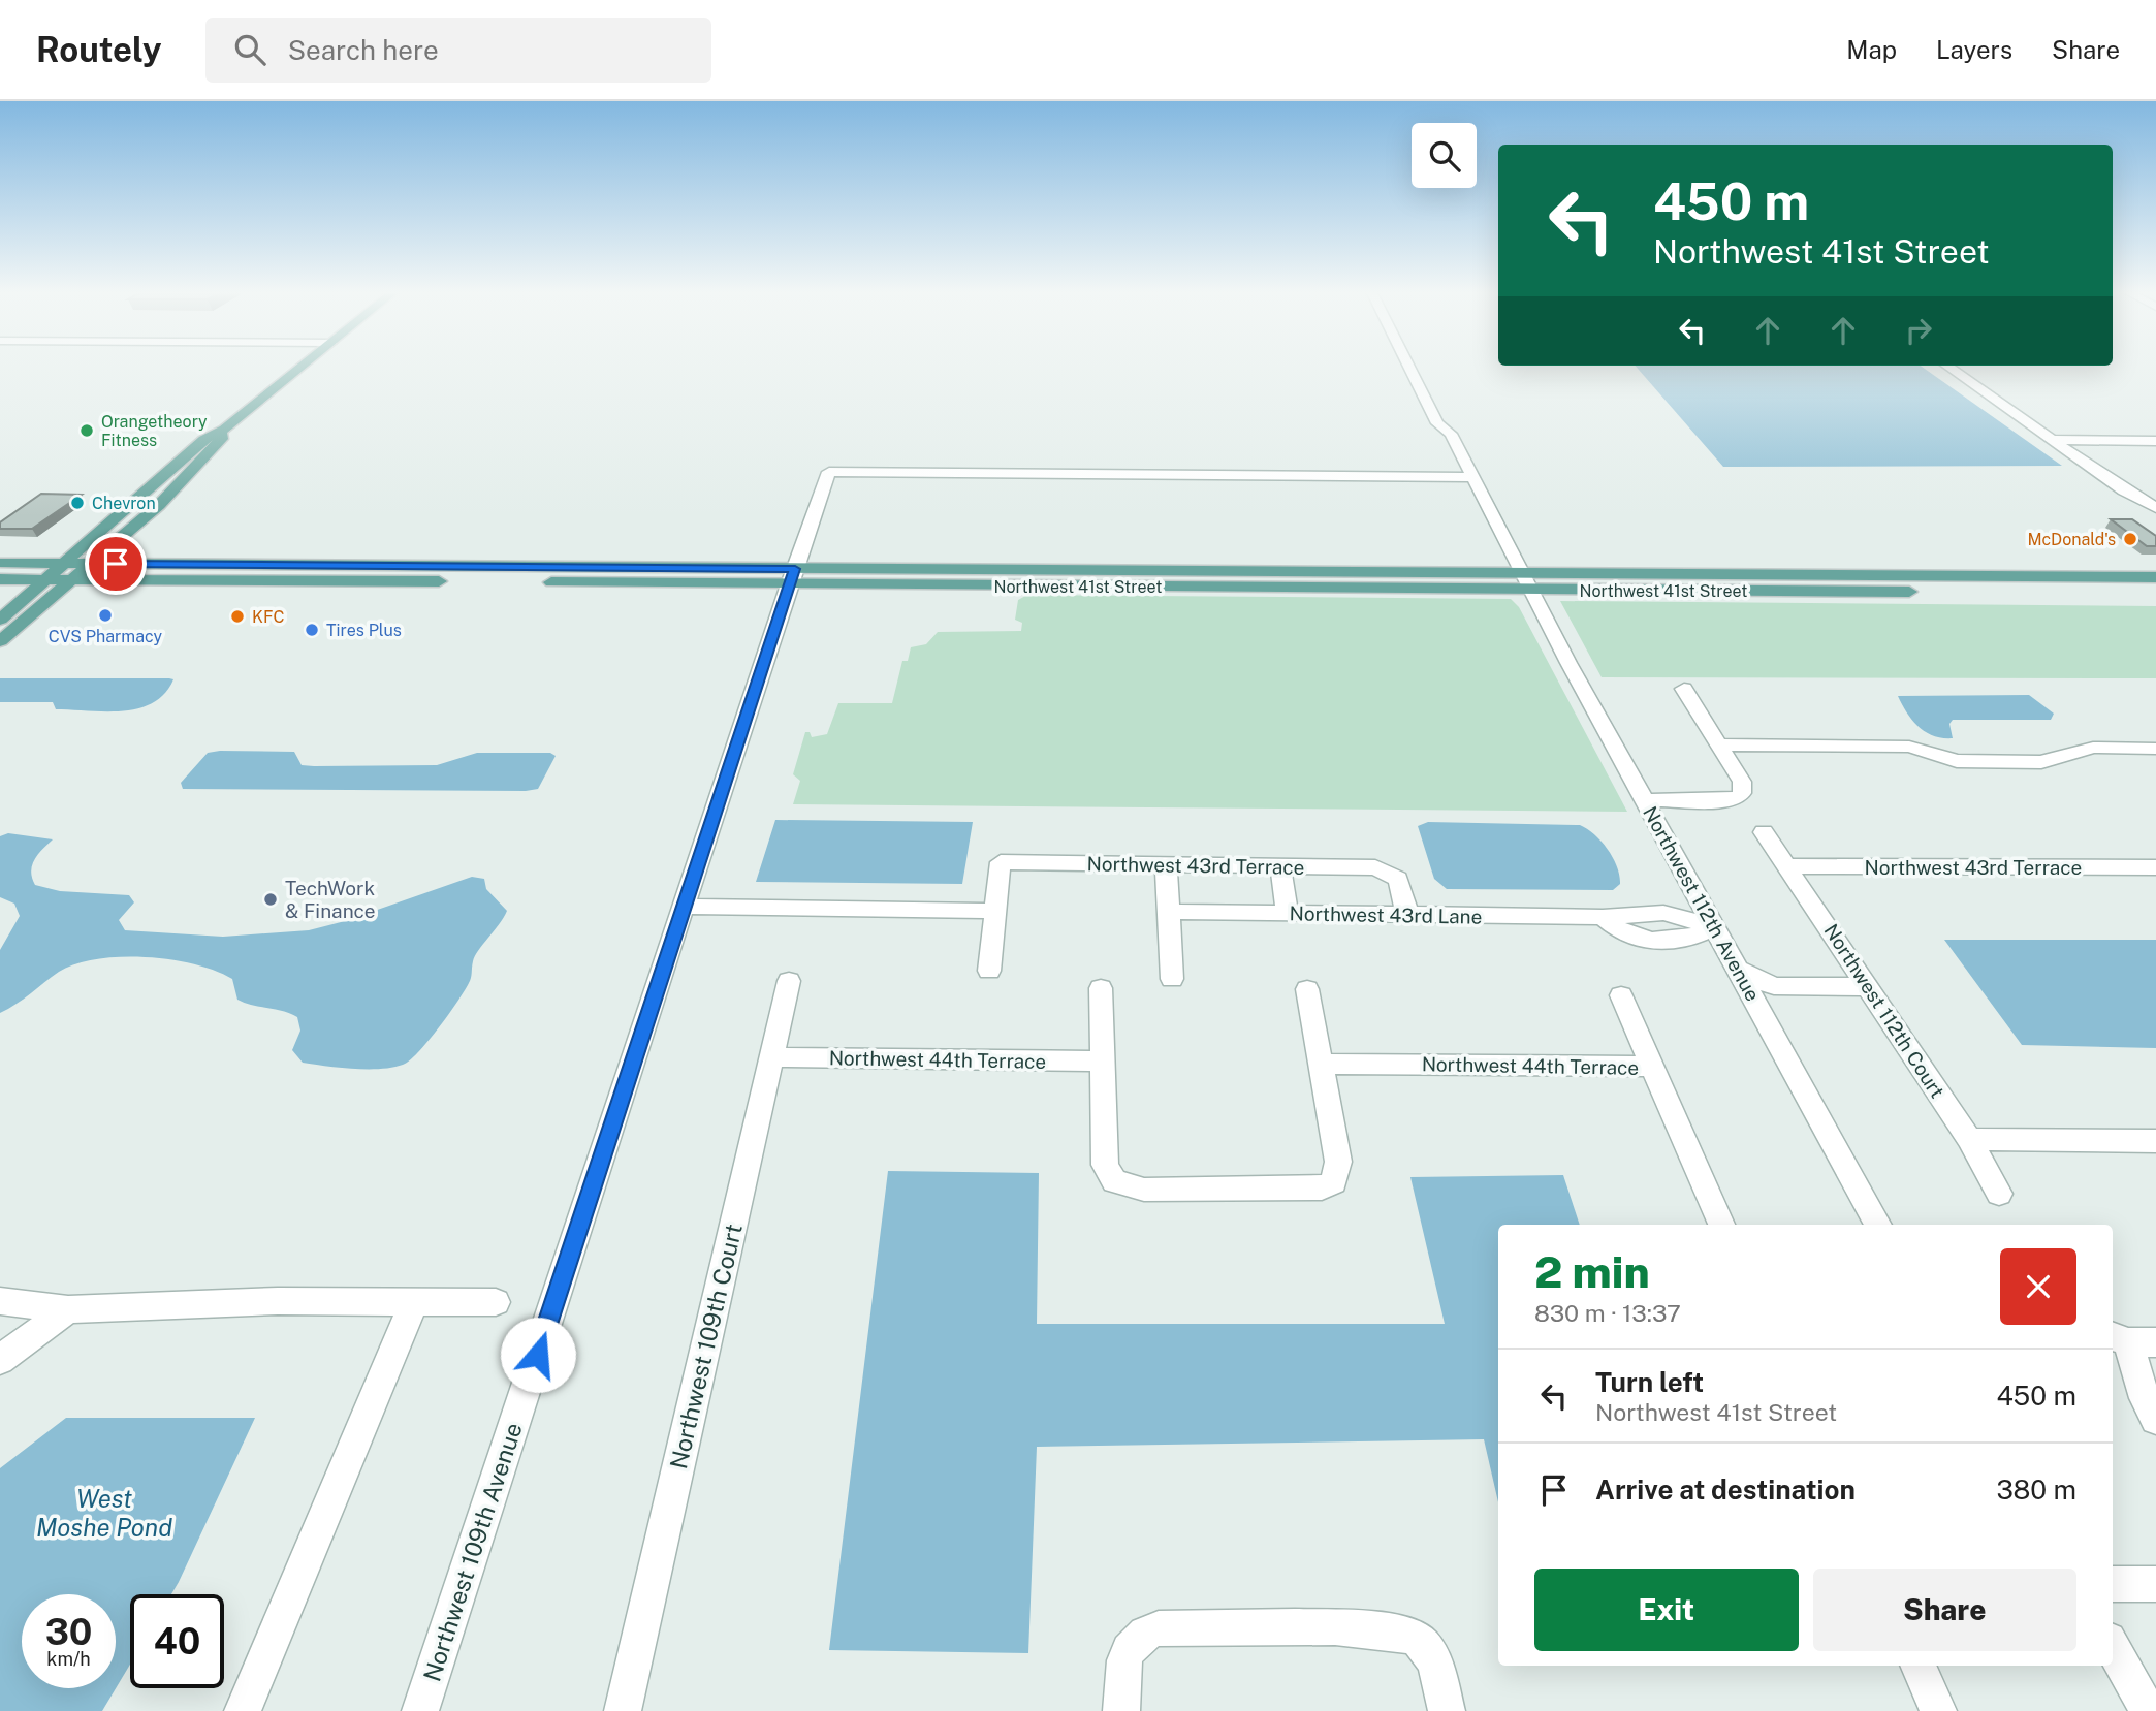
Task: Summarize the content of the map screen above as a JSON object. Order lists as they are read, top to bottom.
{
  "streets": {
    "main road": ["Northwest 41st Street"],
    "street": [
      "Northwest 43rd Terrace",
      "Northwest 112th Avenue",
      "Northwest 43rd Lane",
      "Northwest 112th Court",
      "Northwest 44th Terrace",
      "Northwest 109th Court",
      "Northwest 109th Avenue"
    ]
  },
  "crossings": [
    ["Northwest 41st Street", "Northwest 112th Avenue"],
    ["Northwest 41st Street", "Northwest 109th Avenue"],
    ["Northwest 43rd Terrace", "Northwest 43rd Lane"],
    ["Northwest 43rd Terrace", "Northwest 112th Court"],
    ["Northwest 112th Avenue", "Northwest 43rd Lane"],
    ["Northwest 112th Avenue", "Northwest 109th Avenue"],
    ["Northwest 44th Terrace", "Northwest 109th Court"]
  ],
  "water": ["West Moshe Pond"],
  "places": [
    "Orangetheory Fitness",
    "Chevron",
    "McDonald's",
    "CVS Pharmacy",
    "KFC",
    "Tires Plus",
    "TechWork & Finance"
  ],
  "page": {
    "header": "Routely",
    "search": "Search here",
    "nav": ["Map", "Layers", "Share"],
    "turn": ["450 m", "Northwest 41st Street"],
    "heading": ["2 min", "830 m · 13:37"],
    "list": [
      {
        "name": "Turn left",
        "note": "Northwest 41st Street",
        "value": "450 m"
      },
      {
        "name": "Arrive at destination",
        "value": "380 m"
      }
    ],
    "buttons": ["Exit", "Share"],
    "speed": "30 km/h",
    "limit": "40"
  }
}
